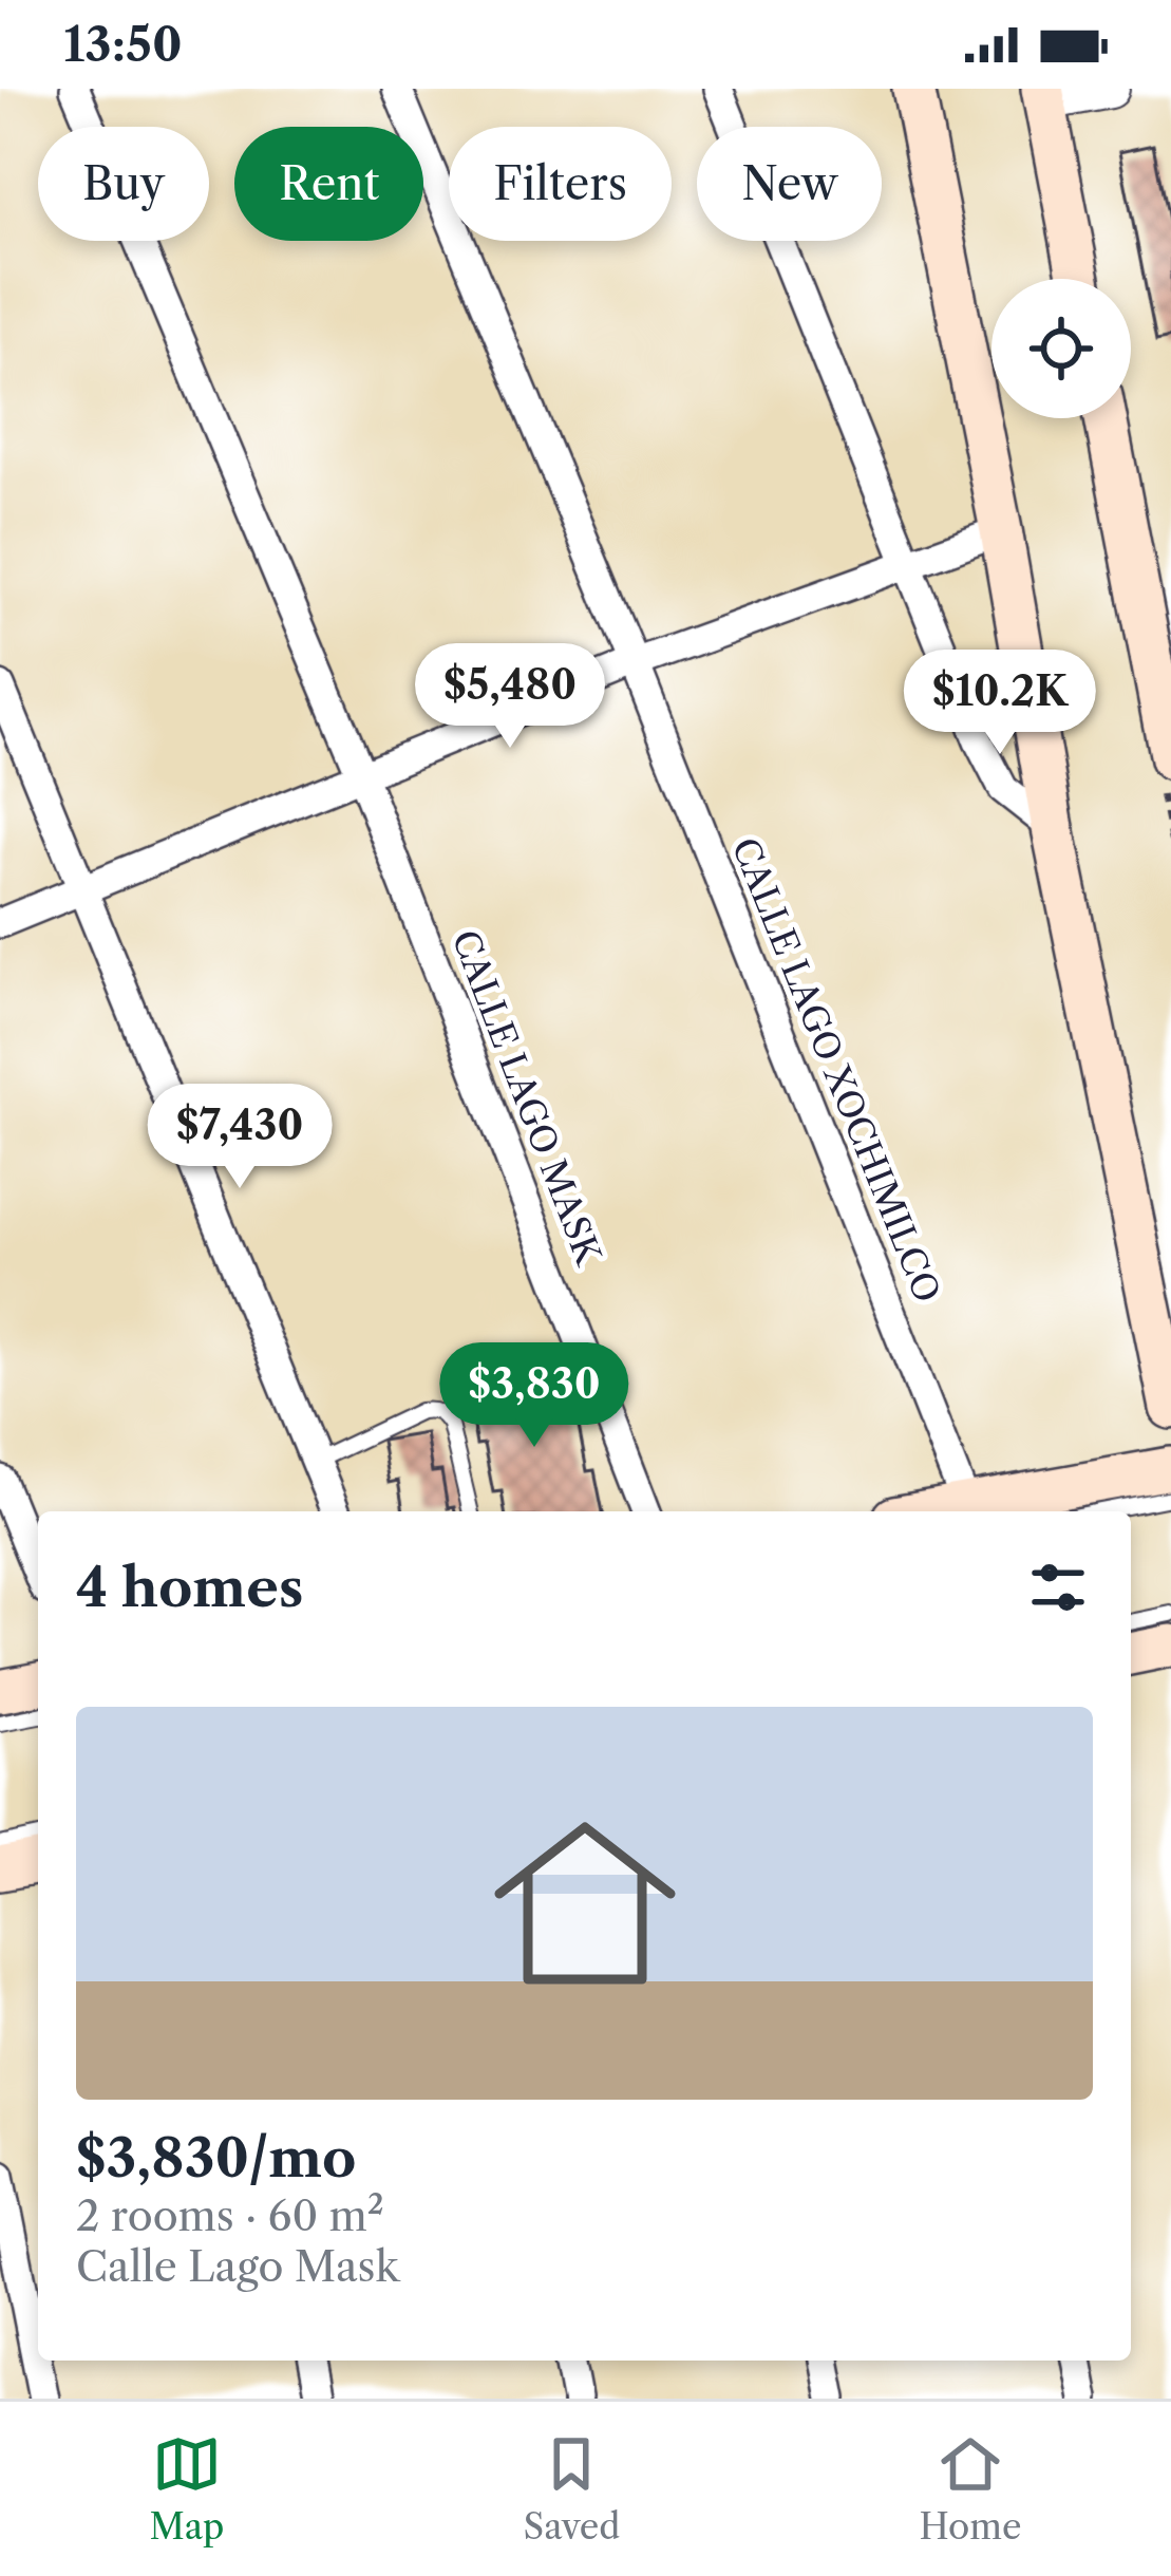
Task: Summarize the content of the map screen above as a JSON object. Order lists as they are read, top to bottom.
{
  "streets": {
    "street": ["CALLE LAGO XOCHIMILCO", "CALLE LAGO MASK"]
  },
  "page": {
    "status": "13:50",
    "chip": [
      "Buy",
      "Rent",
      "Filters",
      "New"
    ],
    "price": [
      "$5,480",
      "$10.2K",
      "$7,430",
      "$3,830"
    ],
    "heading": "4 homes",
    "list": [
      {
        "name": "$3,830/mo",
        "note": "2 rooms · 60 m² · Calle Lago Mask"
      }
    ],
    "tabs": ["Map", "Saved", "Home"]
  }
}
